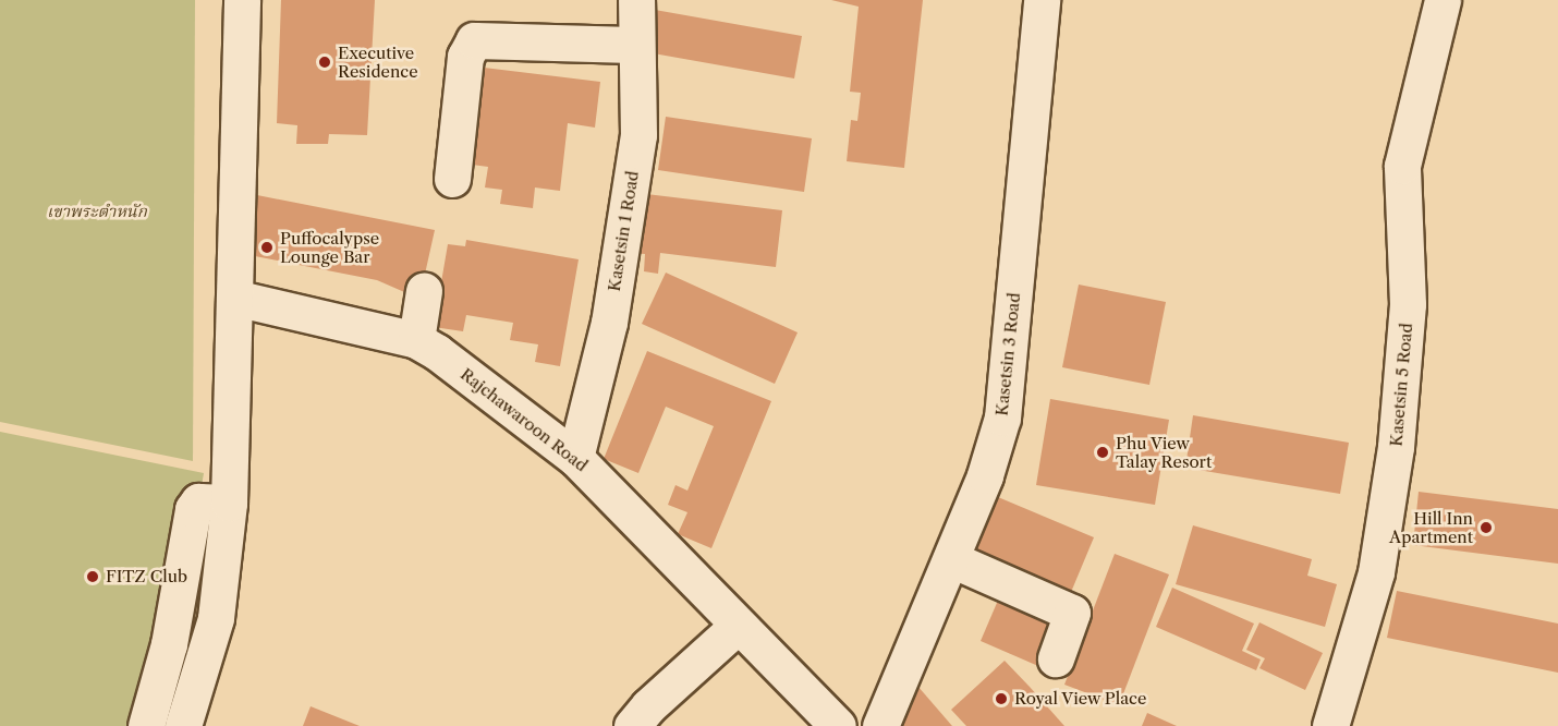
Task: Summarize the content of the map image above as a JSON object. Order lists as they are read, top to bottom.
{
  "streets": {
    "street": [
      "Kasetsin 1 Road",
      "Kasetsin 3 Road",
      "Kasetsin 5 Road",
      "Rajchawaroon Road"
    ]
  },
  "crossings": [
    ["Kasetsin 1 Road", "Rajchawaroon Road"]
  ],
  "parks": ["เขาพระตำหนัก"],
  "places": [
    "Executive Residence",
    "Puffocalypse Lounge Bar",
    "Phu View Talay Resort",
    "Hill Inn Apartment",
    "FITZ Club",
    "Royal View Place"
  ]
}
